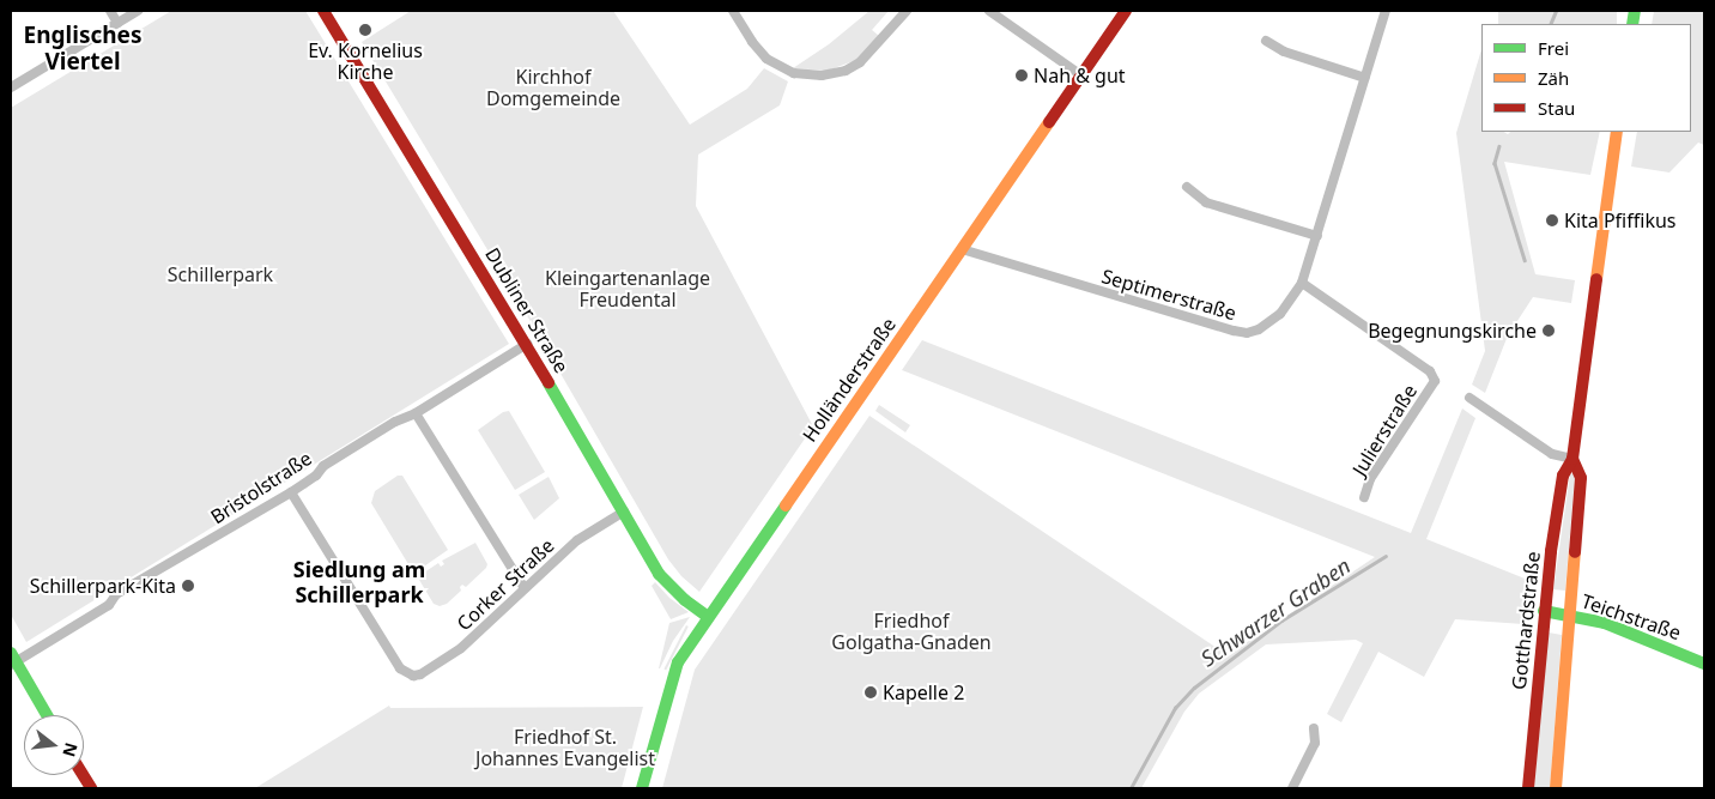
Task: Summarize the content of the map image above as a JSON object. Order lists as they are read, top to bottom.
{
  "streets": {
    "street": [
      "Septimerstraße",
      "Dubliner Straße",
      "Holländerstraße",
      "Julierstraße",
      "Bristolstraße",
      "Corker Straße",
      "Teichstraße",
      "Gotthardstraße"
    ]
  },
  "crossings": [
    ["Septimerstraße", "Holländerstraße"],
    ["Septimerstraße", "Julierstraße"],
    ["Dubliner Straße", "Holländerstraße"],
    ["Dubliner Straße", "Bristolstraße"],
    ["Dubliner Straße", "Corker Straße"],
    ["Bristolstraße", "Corker Straße"],
    ["Teichstraße", "Gotthardstraße"]
  ],
  "districts": ["Englisches Viertel", "Siedlung am Schillerpark"],
  "water": ["Schwarzer Graben"],
  "parks": [
    "Kirchhof Domgemeinde",
    "Schillerpark",
    "Kleingartenanlage Freudental",
    "Friedhof Golgatha-Gnaden",
    "Friedhof St. Johannes Evangelist"
  ],
  "places": [
    "Ev. Kornelius Kirche",
    "Nah & gut",
    "Kita Pfiffikus",
    "Begegnungskirche",
    "Schillerpark-Kita",
    "Kapelle 2"
  ],
  "legend": ["Frei", "Zäh", "Stau"],
  "north": "right"
}
